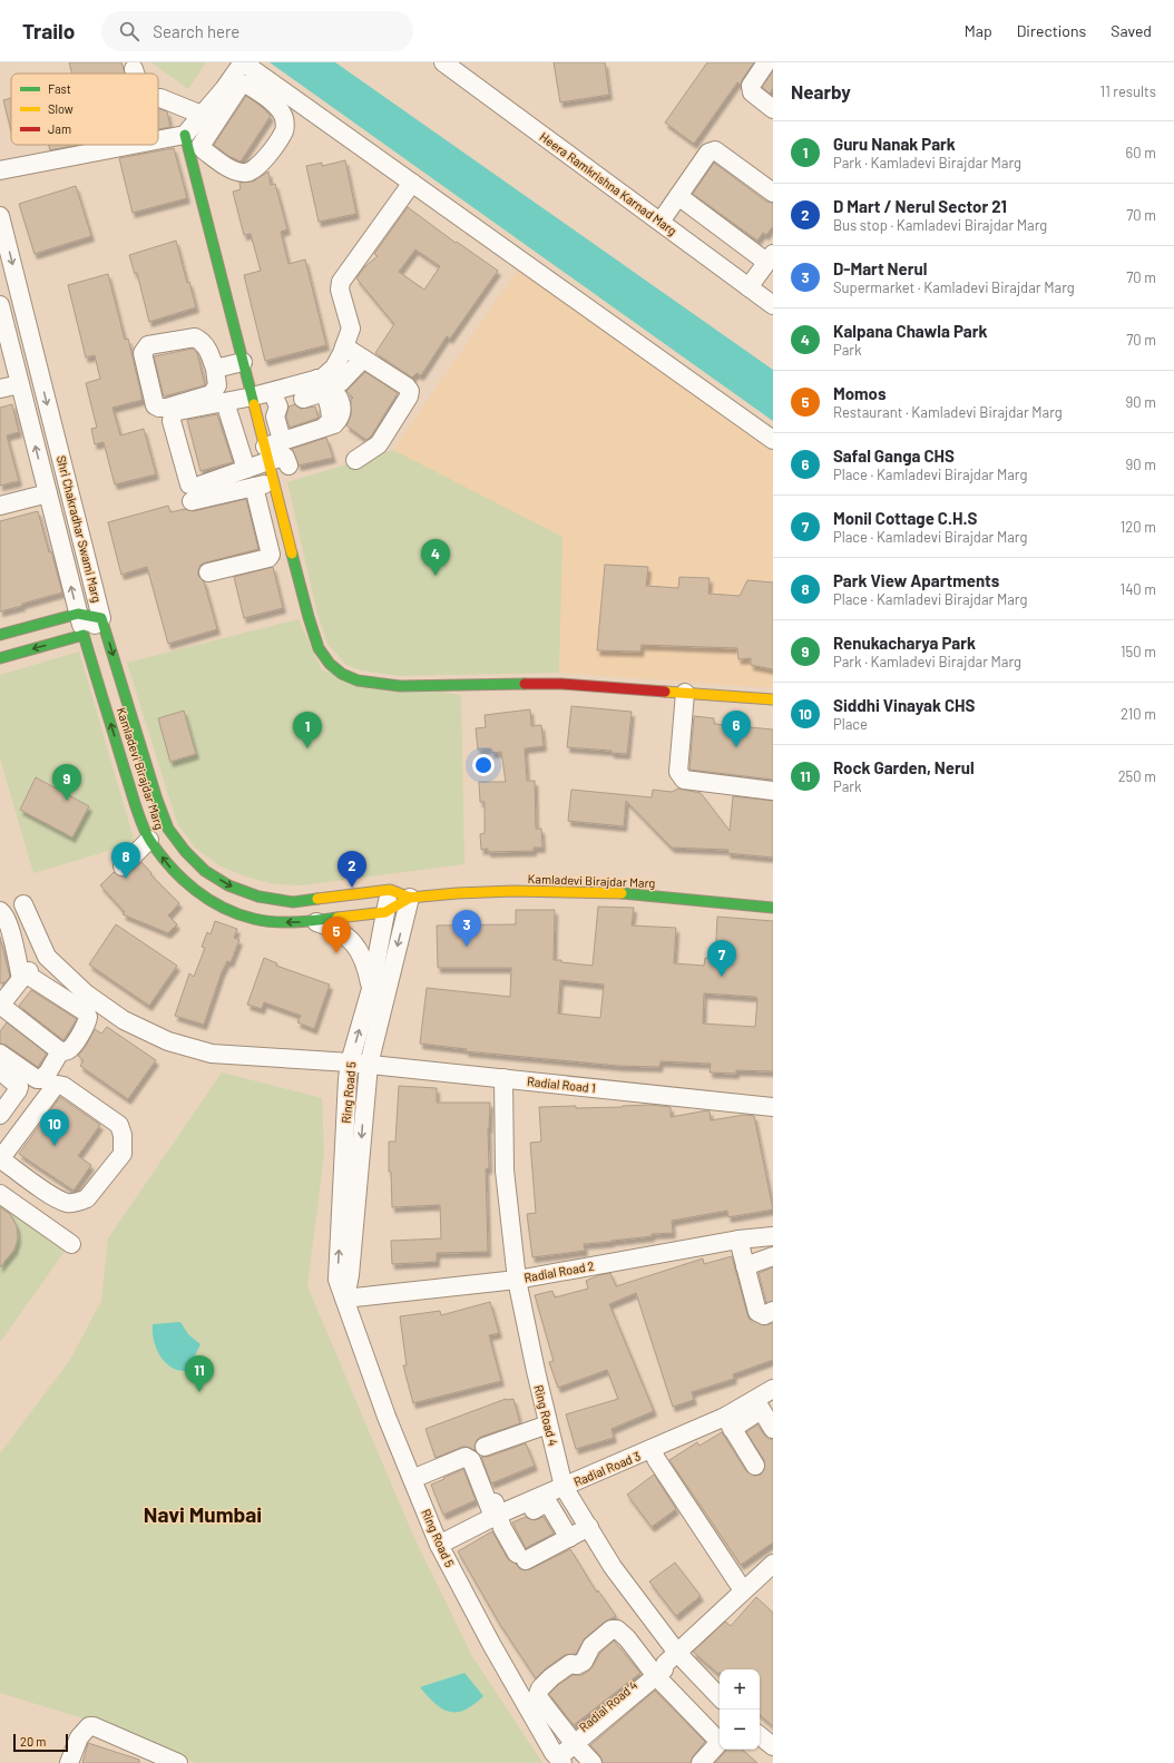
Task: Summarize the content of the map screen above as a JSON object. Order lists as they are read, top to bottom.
{
  "streets": {
    "street": [
      "Heera Ramkrishna Karnad Marg",
      "Shri Chakradhar Swami Marg",
      "Kamladevi Birajdar Marg",
      "Radial Road 1",
      "Ring Road 5",
      "Radial Road 2",
      "Ring Road 4",
      "Radial Road 3",
      "Radial Road 4"
    ]
  },
  "crossings": [
    ["Shri Chakradhar Swami Marg", "Kamladevi Birajdar Marg"],
    ["Kamladevi Birajdar Marg", "Ring Road 5"],
    ["Radial Road 1", "Ring Road 5"],
    ["Radial Road 1", "Ring Road 4"],
    ["Ring Road 5", "Radial Road 2"],
    ["Ring Road 5", "Radial Road 3"],
    ["Ring Road 5", "Radial Road 4"],
    ["Radial Road 2", "Ring Road 4"],
    ["Ring Road 4", "Radial Road 3"],
    ["Ring Road 4", "Radial Road 4"]
  ],
  "districts": ["Navi Mumbai"],
  "legend": ["Fast", "Slow", "Jam"],
  "scale_bar": "20 m",
  "page": {
    "header": "Trailo",
    "search": "Search here",
    "nav": ["Map", "Directions", "Saved"],
    "heading": ["Nearby", "11 results"],
    "list": [
      {
        "mark": "1",
        "name": "Guru Nanak Park",
        "note": "Park · Kamladevi Birajdar Marg",
        "value": "60 m"
      },
      {
        "mark": "2",
        "name": "D Mart / Nerul Sector 21",
        "note": "Bus stop · Kamladevi Birajdar Marg",
        "value": "70 m"
      },
      {
        "mark": "3",
        "name": "D-Mart Nerul",
        "note": "Supermarket · Kamladevi Birajdar Marg",
        "value": "70 m"
      },
      {
        "mark": "4",
        "name": "Kalpana Chawla Park",
        "note": "Park",
        "value": "70 m"
      },
      {
        "mark": "5",
        "name": "Momos",
        "note": "Restaurant · Kamladevi Birajdar Marg",
        "value": "90 m"
      },
      {
        "mark": "6",
        "name": "Safal Ganga CHS",
        "note": "Place · Kamladevi Birajdar Marg",
        "value": "90 m"
      },
      {
        "mark": "7",
        "name": "Monil Cottage C.H.S",
        "note": "Place · Kamladevi Birajdar Marg",
        "value": "120 m"
      },
      {
        "mark": "8",
        "name": "Park View Apartments",
        "note": "Place · Kamladevi Birajdar Marg",
        "value": "140 m"
      },
      {
        "mark": "9",
        "name": "Renukacharya Park",
        "note": "Park · Kamladevi Birajdar Marg",
        "value": "150 m"
      },
      {
        "mark": "10",
        "name": "Siddhi Vinayak CHS",
        "note": "Place",
        "value": "210 m"
      },
      {
        "mark": "11",
        "name": "Rock Garden, Nerul",
        "note": "Park",
        "value": "250 m"
      }
    ],
    "pins": [
      "4",
      "6",
      "1",
      "9",
      "8",
      "2",
      "3",
      "5",
      "7",
      "10",
      "11"
    ],
    "map_buttons": ["+", "−"],
    "scale": "20 m"
  }
}
